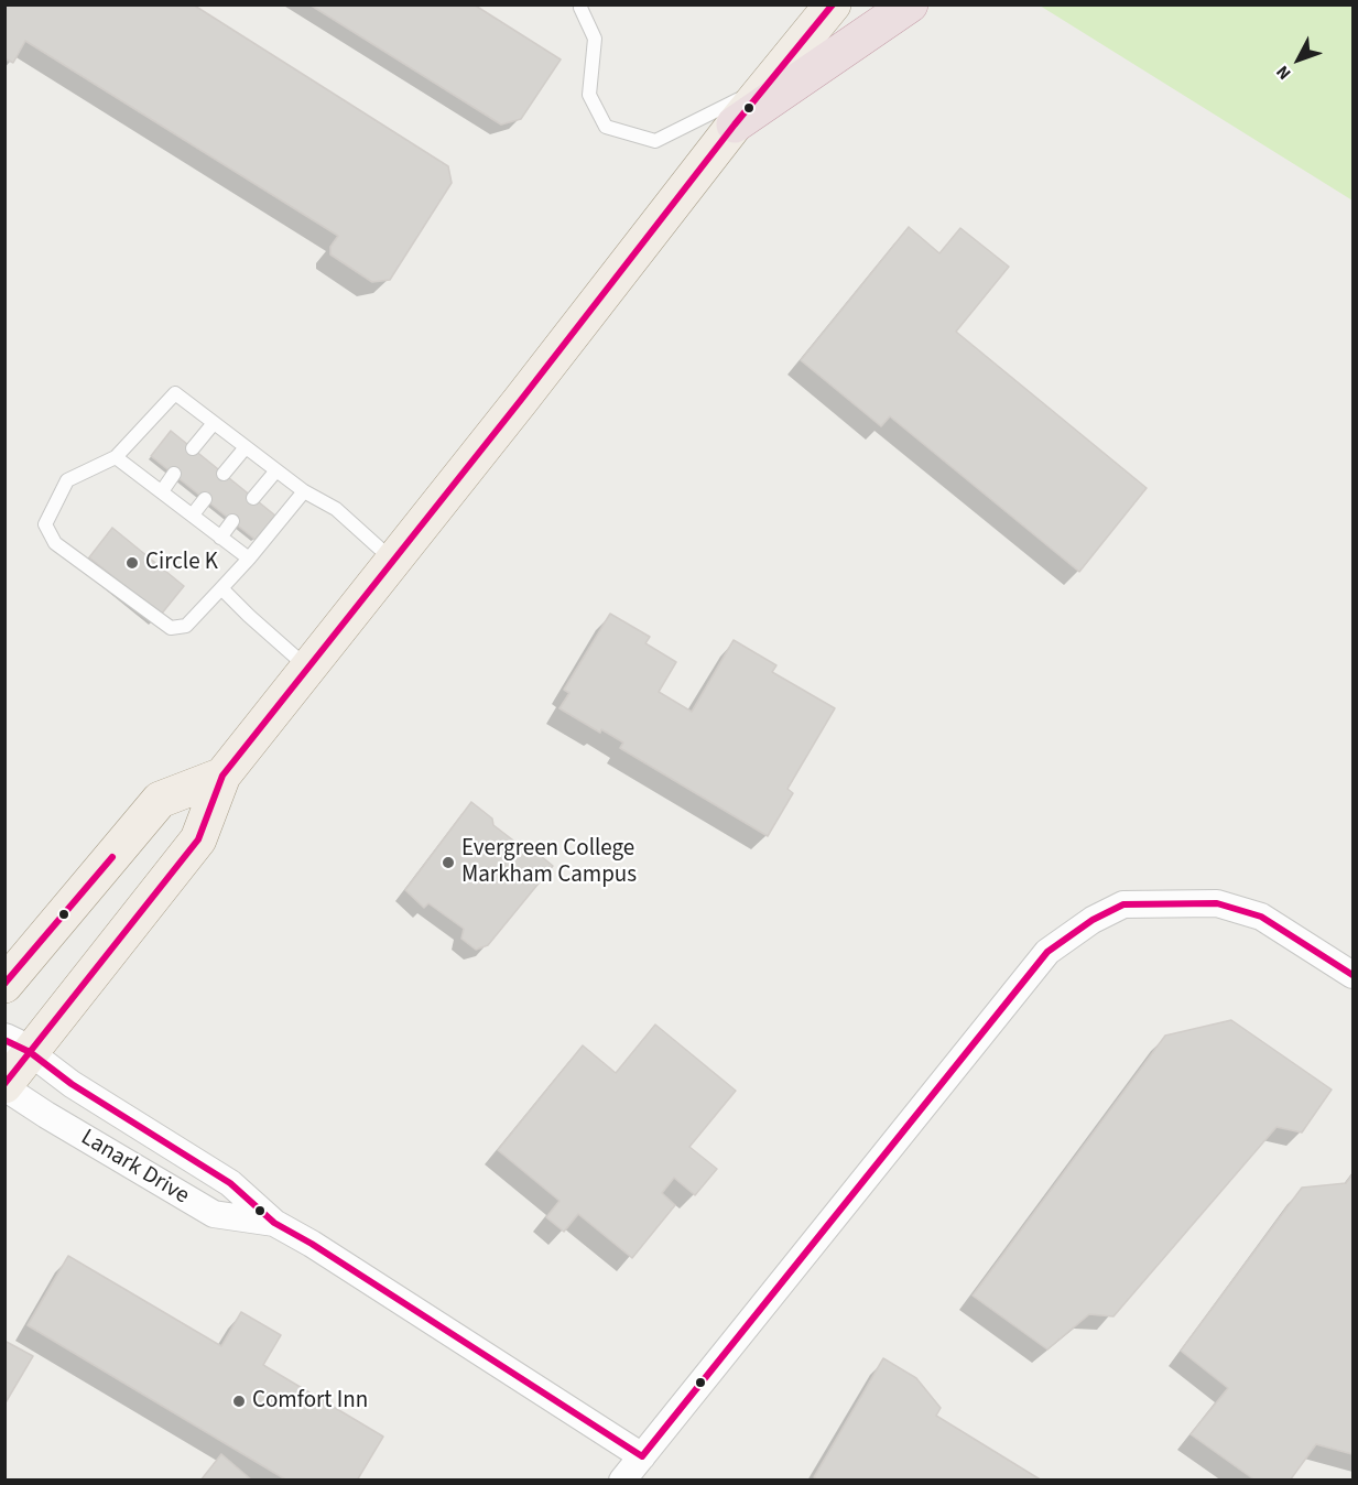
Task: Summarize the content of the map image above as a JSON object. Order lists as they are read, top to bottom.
{
  "streets": {
    "street": ["Lanark Drive"]
  },
  "places": ["Circle K", "Evergreen College Markham Campus", "Comfort Inn"],
  "north": "bottom left"
}
